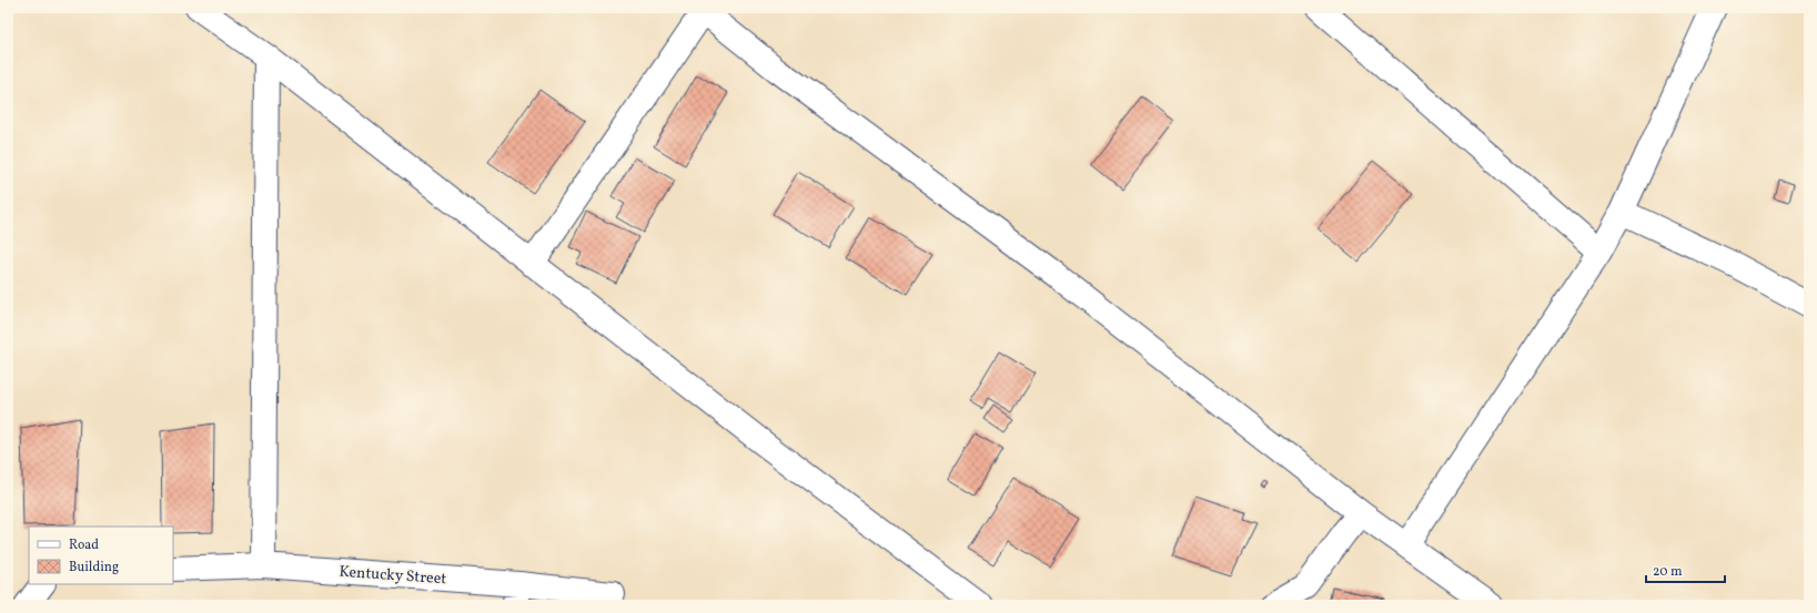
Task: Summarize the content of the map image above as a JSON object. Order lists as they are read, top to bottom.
{
  "streets": {
    "street": ["Kentucky Street"]
  },
  "legend": ["Road", "Building"],
  "scale_bar": "20 m"
}
